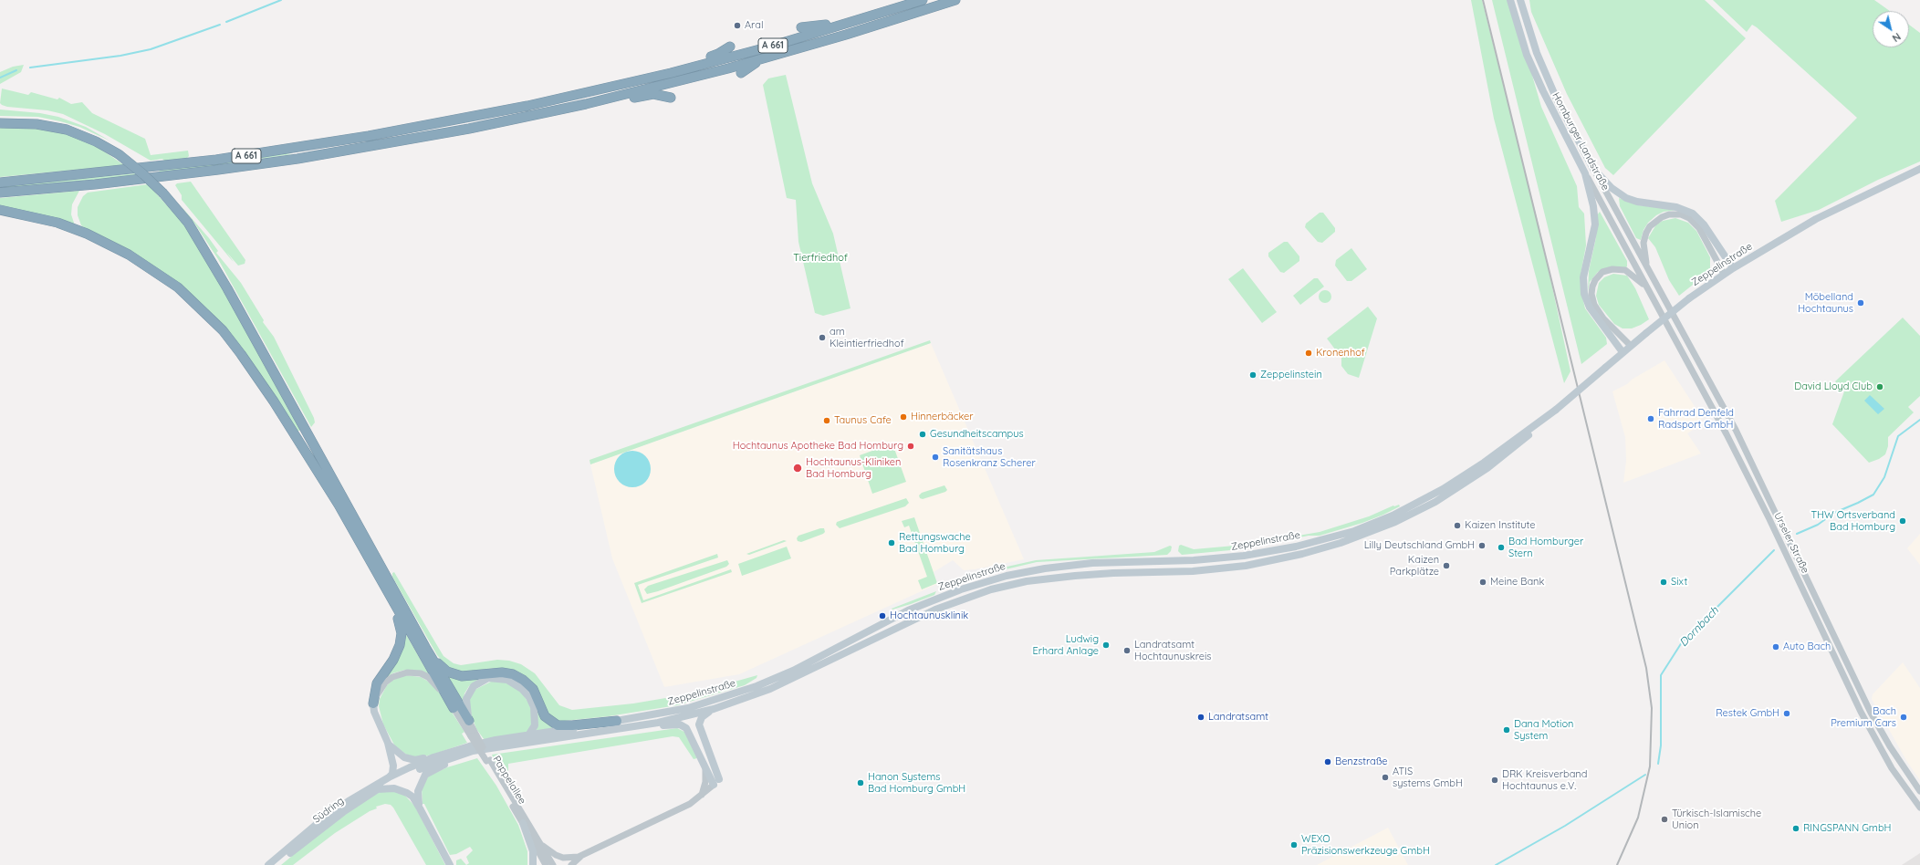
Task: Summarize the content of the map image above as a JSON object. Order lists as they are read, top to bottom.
{
  "streets": {
    "highway": ["A 661"],
    "main road": ["Homburger Landstraße", "Zeppelinstraße", "Südring"],
    "street": ["Urseler Straße", "Pappelallee"]
  },
  "crossings": [
    ["Homburger Landstraße", "Urseler Straße"],
    ["Zeppelinstraße", "Südring"]
  ],
  "water": ["Dornbach"],
  "parks": ["Tierfriedhof"],
  "places": [
    "Aral",
    "Möbelland Hochtaunus",
    "am Kleintierfriedhof",
    "Kronenhof",
    "Zeppelinstein",
    "David Lloyd Club",
    "Hinnerbäcker",
    "Fahrrad Denfeld Radsport GmbH",
    "Taunus Cafe",
    "Gesundheitscampus",
    "Hochtaunus Apotheke Bad Homburg",
    "Sanitätshaus Rosenkranz Scherer",
    "Hochtaunus-Kliniken Bad Homburg",
    "THW Ortsverband Bad Homburg",
    "Kaizen Institute",
    "Rettungswache Bad Homburg",
    "Lilly Deutschland GmbH",
    "Bad Homburger Stern",
    "Kaizen Parkplätze",
    "Meine Bank",
    "Sixt",
    "Hochtaunusklinik",
    "Ludwig Erhard Anlage",
    "Auto Bach",
    "Landratsamt Hochtaunuskreis",
    "Restek GmbH",
    "Landratsamt",
    "Bach Premium Cars",
    "Dana Motion System",
    "Benzstraße",
    "ATIS systems GmbH",
    "DRK Kreisverband Hochtaunus e.V.",
    "Hanon Systems Bad Homburg GmbH",
    "Türkisch-Islamische Union",
    "RINGSPANN GmbH",
    "WEXO Präzisionswerkzeuge GmbH"
  ],
  "north": "bottom right"
}
